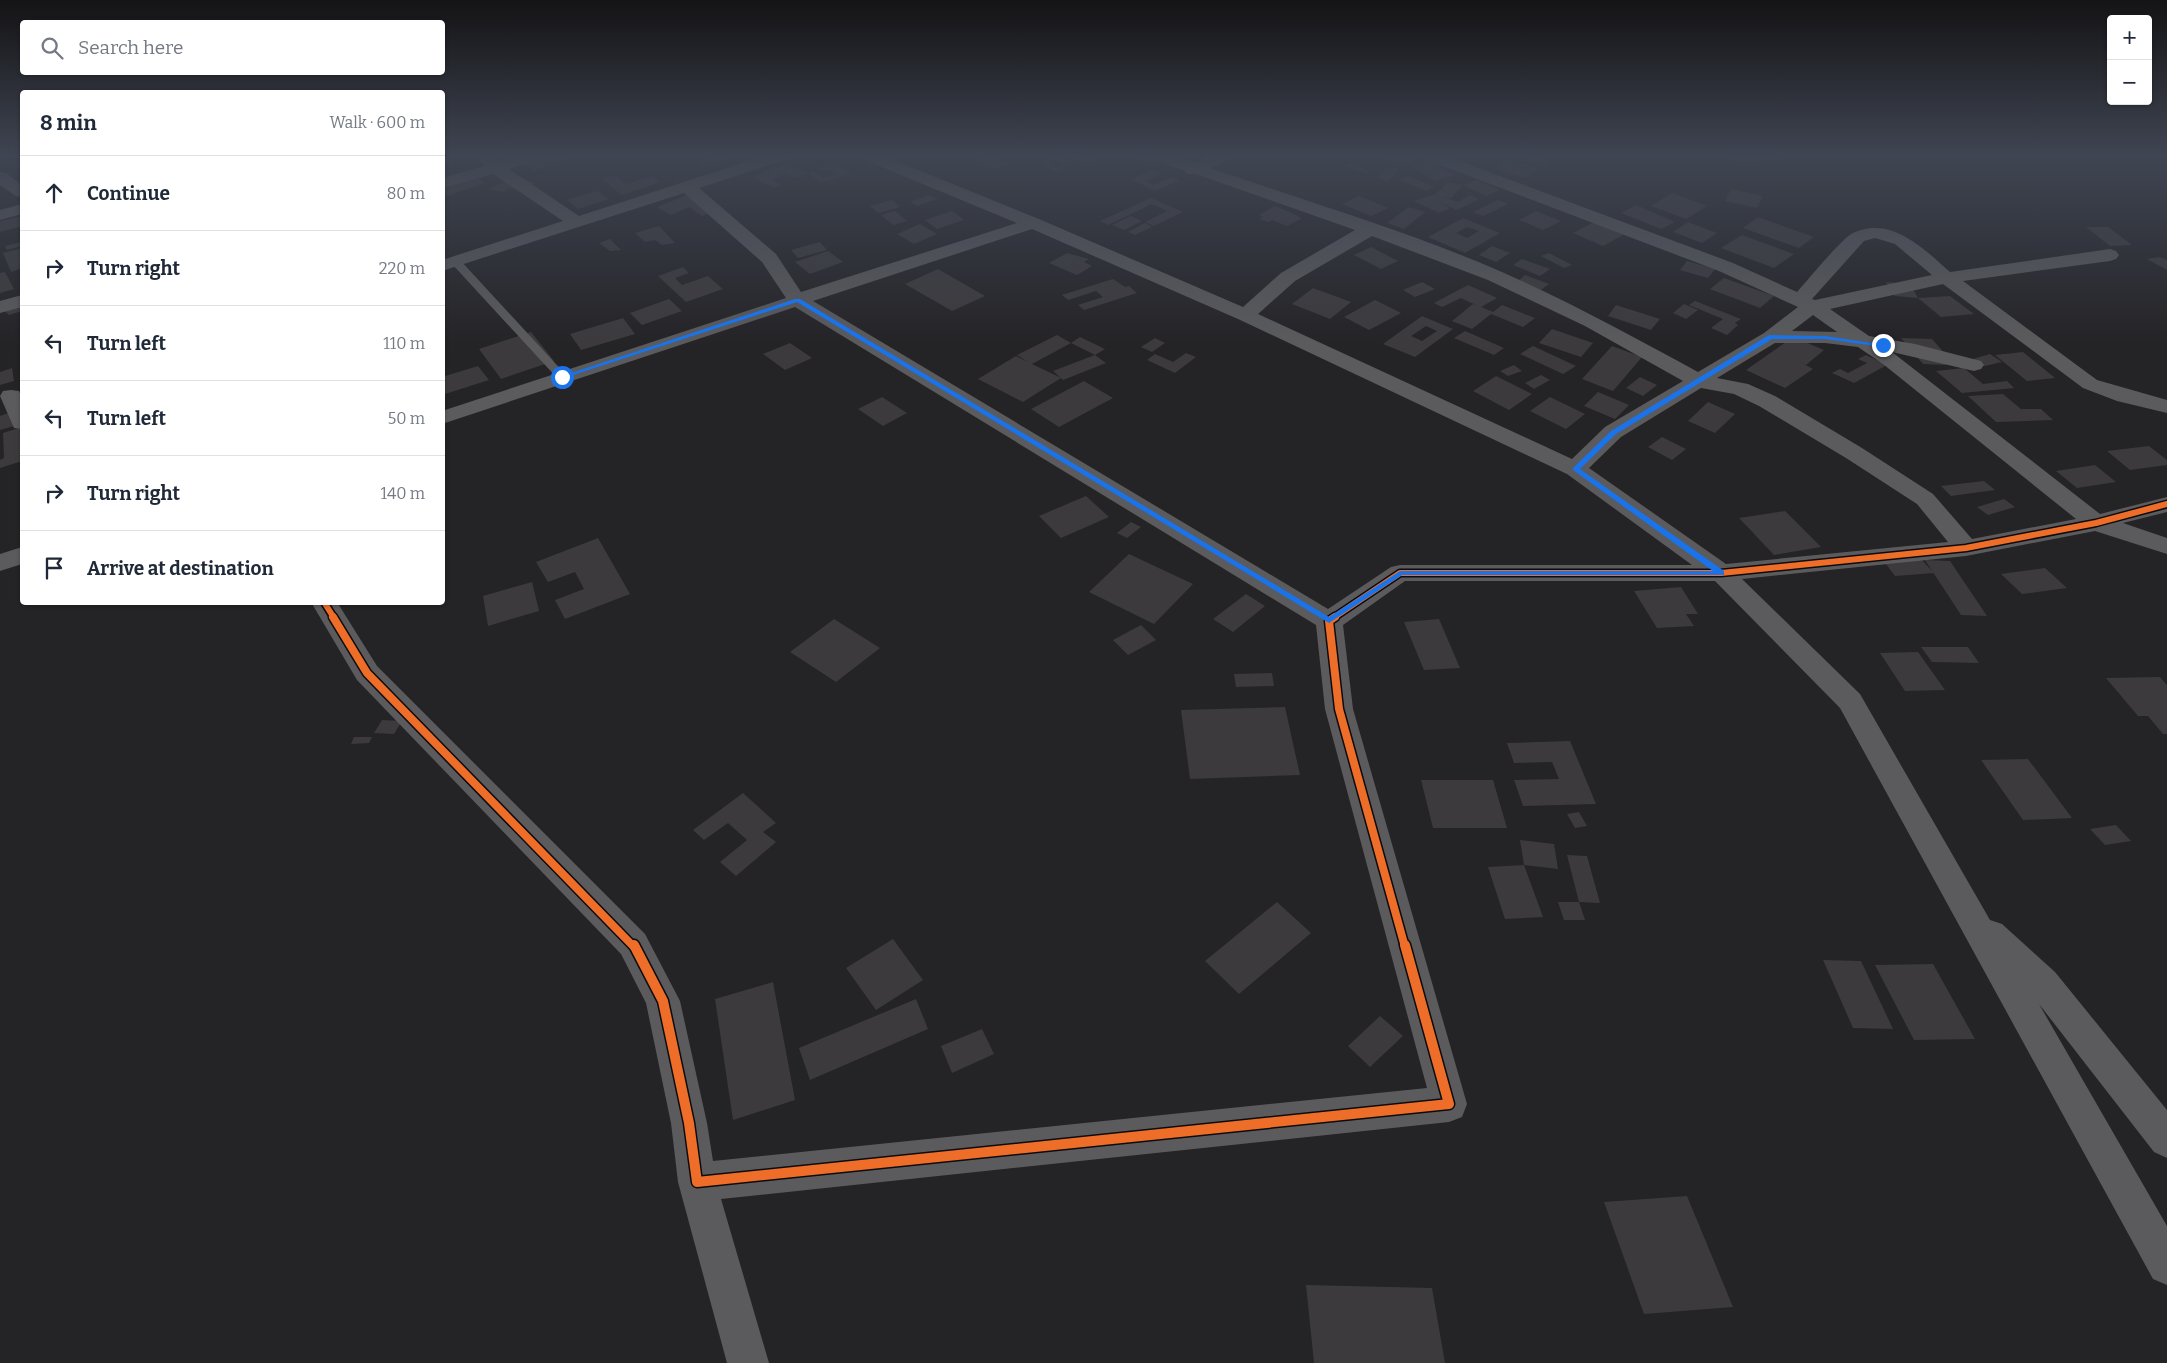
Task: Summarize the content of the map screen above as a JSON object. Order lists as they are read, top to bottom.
{
  "page": {
    "map_buttons": ["+", "−"],
    "search": "Search here",
    "heading": ["8 min", "Walk · 600 m"],
    "list": [
      ["Continue", "80 m"],
      ["Turn right", "220 m"],
      ["Turn left", "110 m"],
      ["Turn left", "50 m"],
      ["Turn right", "140 m"],
      "Arrive at destination"
    ]
  }
}
